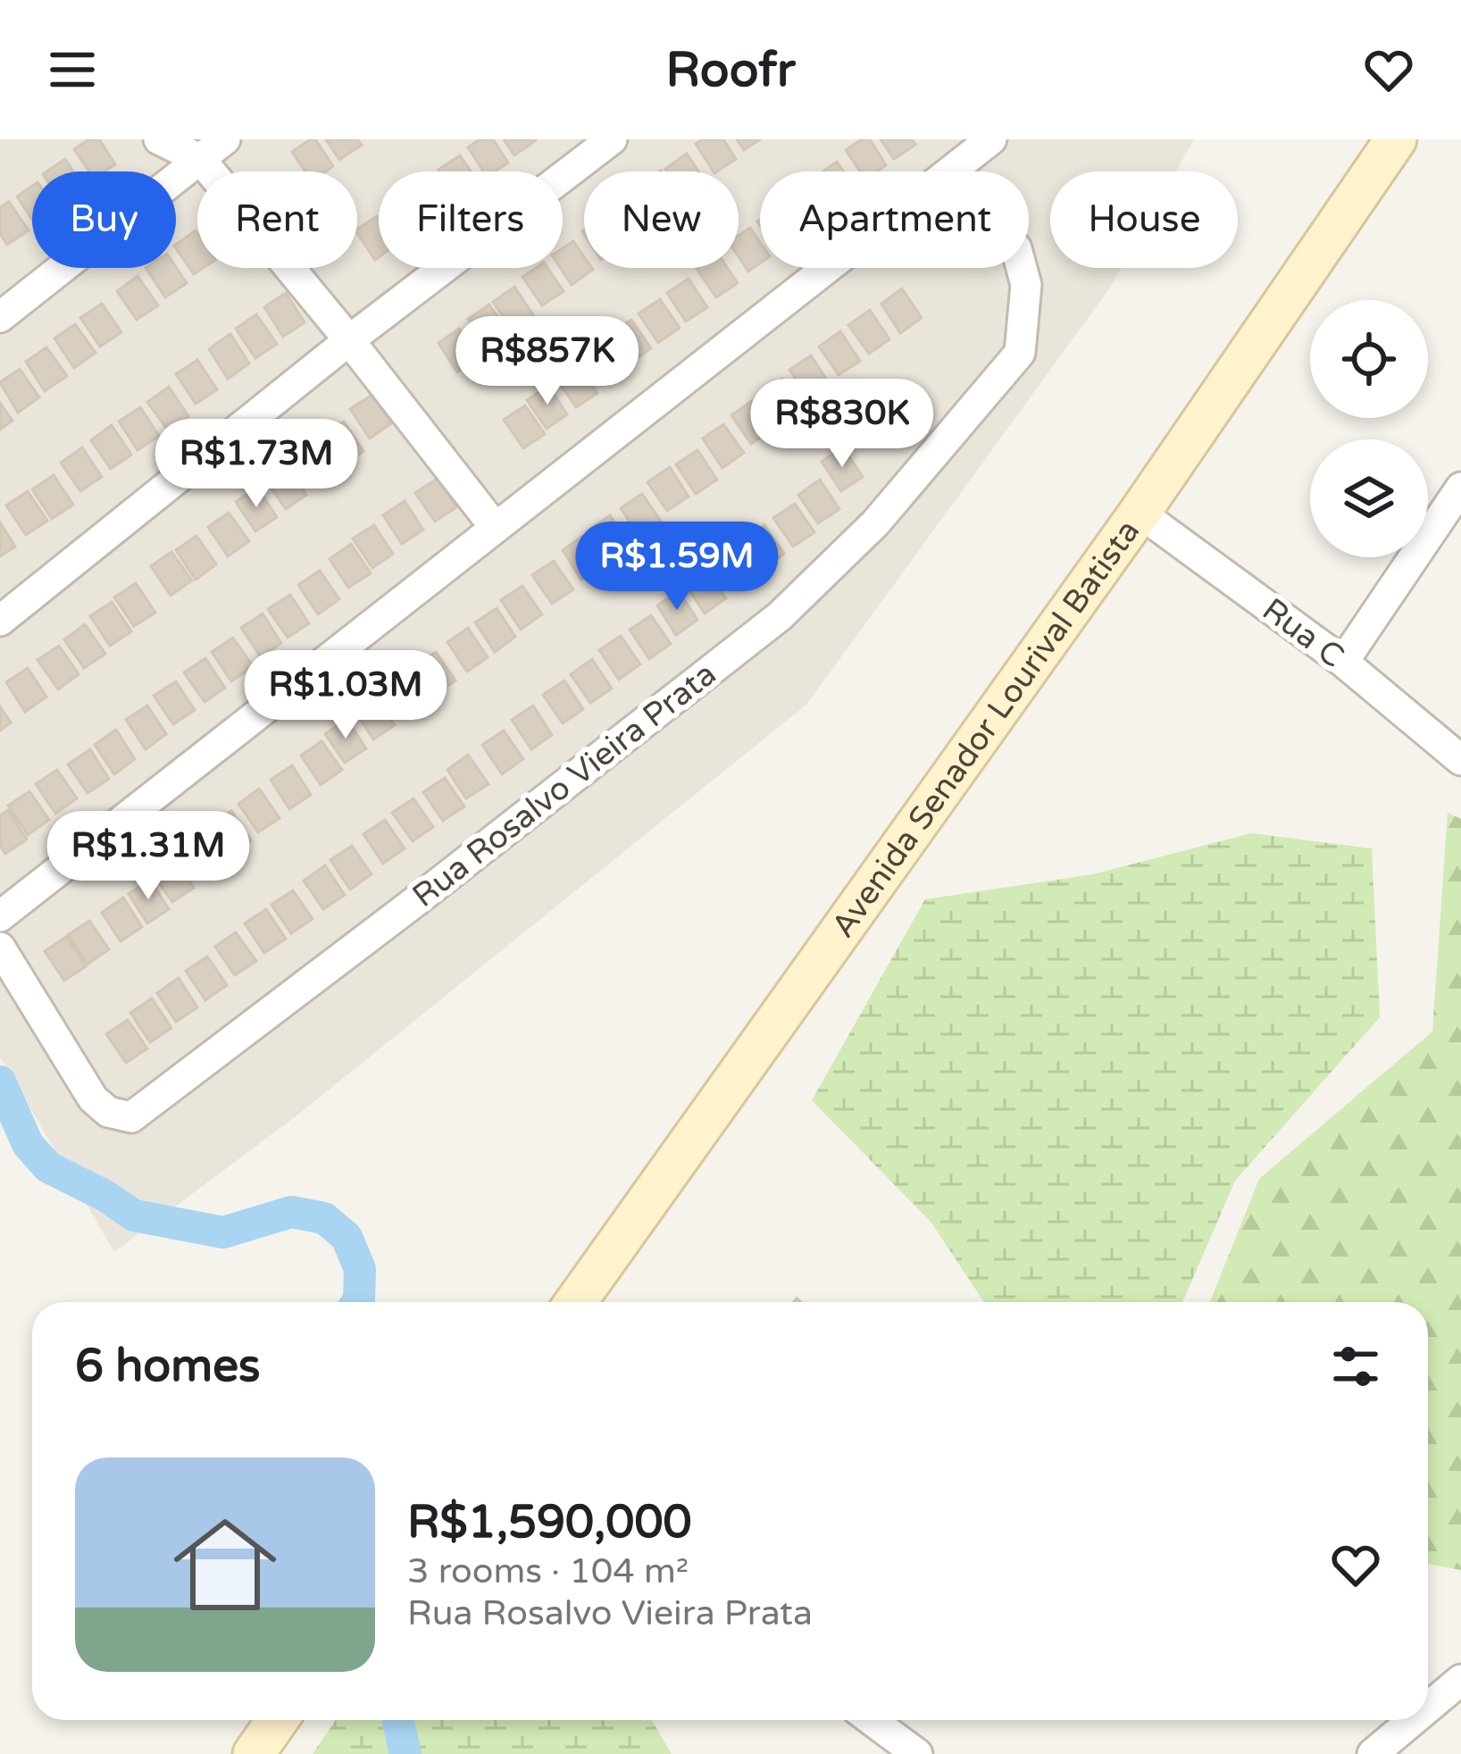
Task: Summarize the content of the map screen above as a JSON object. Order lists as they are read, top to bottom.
{
  "streets": {
    "street": ["Rua C", "Avenida Senador Lourival Batista", "Rua Rosalvo Vieira Prata"]
  },
  "crossings": [
    ["Rua C", "Avenida Senador Lourival Batista"]
  ],
  "page": {
    "header": "Roofr",
    "chip": [
      "Buy",
      "Rent",
      "Filters",
      "New",
      "Apartment",
      "House"
    ],
    "price": [
      "R$857K",
      "R$830K",
      "R$1.73M",
      "R$1.59M",
      "R$1.03M",
      "R$1.31M"
    ],
    "heading": "6 homes",
    "list": [
      {
        "name": "R$1,590,000",
        "note": "3 rooms · 104 m² · Rua Rosalvo Vieira Prata"
      }
    ]
  }
}
